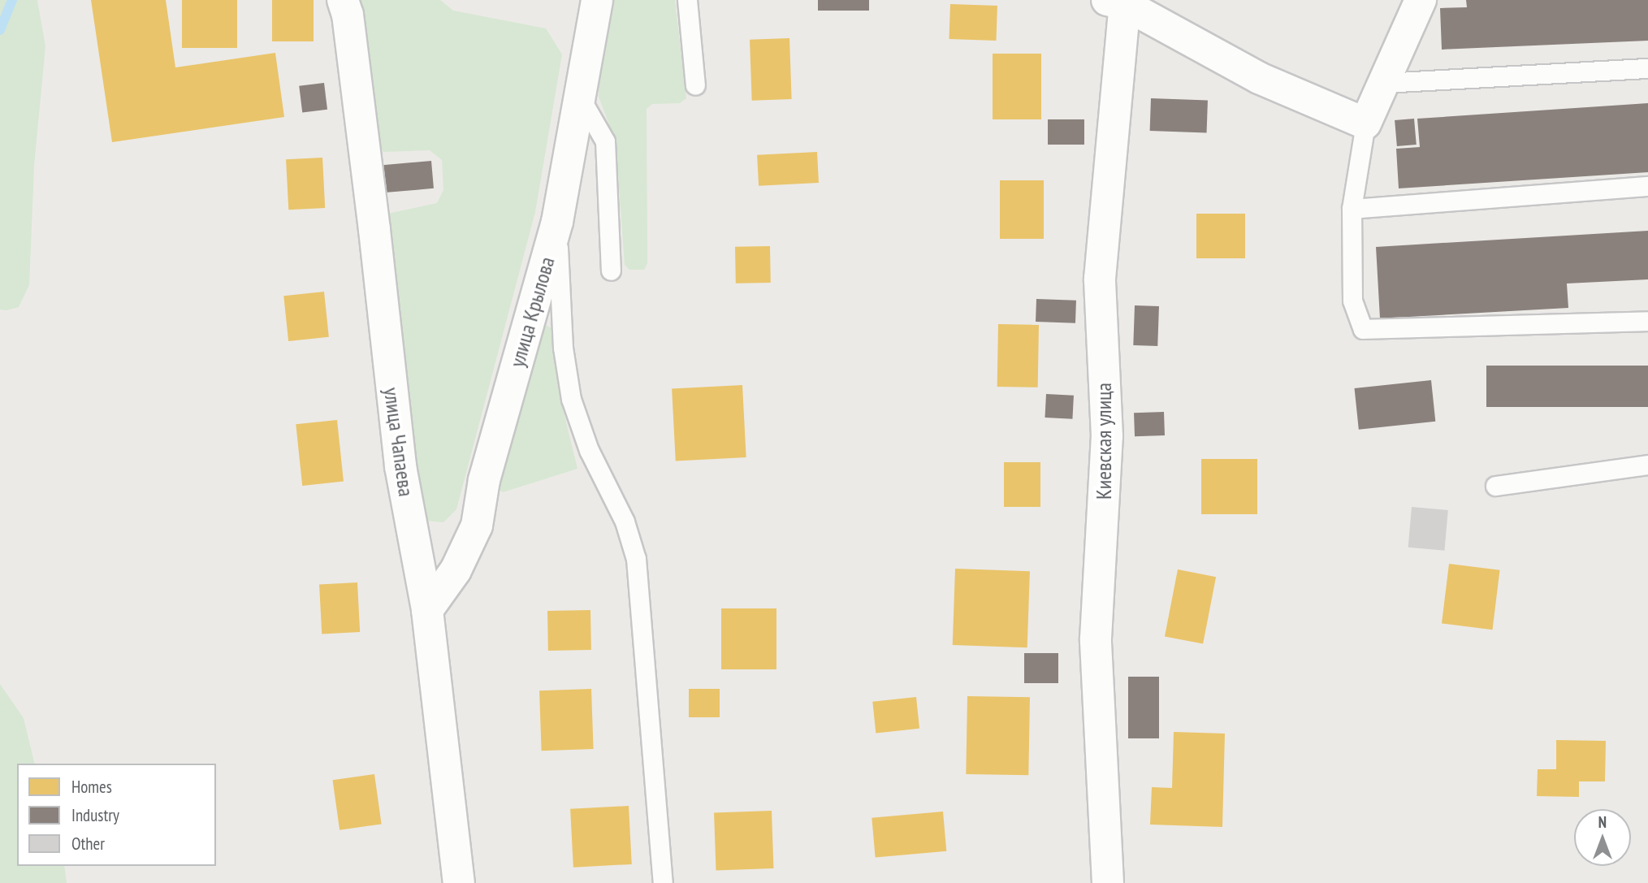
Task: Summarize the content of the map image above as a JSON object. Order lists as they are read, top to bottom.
{
  "streets": {
    "street": ["улица Крылова", "Киевская улица", "улица Чапаева"]
  },
  "crossings": [
    ["улица Крылова", "улица Чапаева"]
  ],
  "legend": ["Homes", "Industry", "Other"],
  "north": "top"
}
